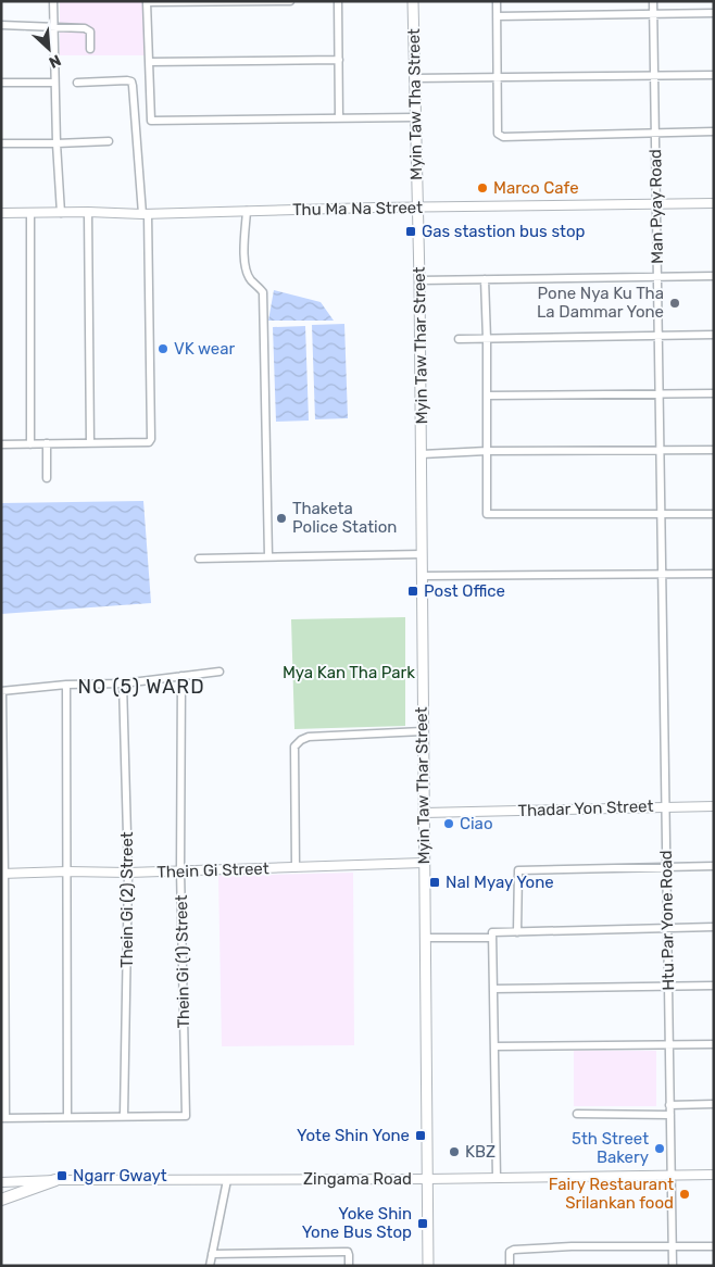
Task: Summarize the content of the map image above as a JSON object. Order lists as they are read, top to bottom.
{
  "streets": {
    "main road": ["Myin Taw Tha Street", "Myin Taw Thar Street"],
    "street": [
      "Man Pyay Road",
      "Thu Ma Na Street",
      "Thadar Yon Street",
      "Thein Gi Street",
      "Thein Gi (2) Street",
      "Htu Par Yone Road",
      "Thein Gi (1) Street",
      "Zingama Road"
    ]
  },
  "crossings": [
    ["Myin Taw Tha Street", "Thu Ma Na Street"],
    ["Myin Taw Tha Street", "Myin Taw Thar Street"],
    ["Man Pyay Road", "Thu Ma Na Street"],
    ["Man Pyay Road", "Htu Par Yone Road"],
    ["Thu Ma Na Street", "Myin Taw Thar Street"],
    ["Myin Taw Thar Street", "Thadar Yon Street"],
    ["Myin Taw Thar Street", "Thein Gi Street"],
    ["Myin Taw Thar Street", "Zingama Road"],
    ["Thadar Yon Street", "Htu Par Yone Road"],
    ["Thein Gi Street", "Thein Gi (2) Street"],
    ["Thein Gi Street", "Thein Gi (1) Street"],
    ["Thein Gi (2) Street", "Thein Gi (1) Street"],
    ["Htu Par Yone Road", "Zingama Road"]
  ],
  "districts": ["NO (5) WARD"],
  "parks": ["Mya Kan Tha Park"],
  "places": {
    "other": [
      "Marco Cafe",
      "Pone Nya Ku Tha La Dammar Yone",
      "VK wear",
      "Thaketa Police Station",
      "Ciao",
      "5th Street Bakery",
      "KBZ",
      "Fairy Restaurant Srilankan food"
    ],
    "transit": [
      "Gas stastion bus stop",
      "Post Office",
      "Nal Myay Yone",
      "Yote Shin Yone",
      "Ngarr Gwayt",
      "Yoke Shin Yone Bus Stop"
    ]
  },
  "north": "bottom right"
}
